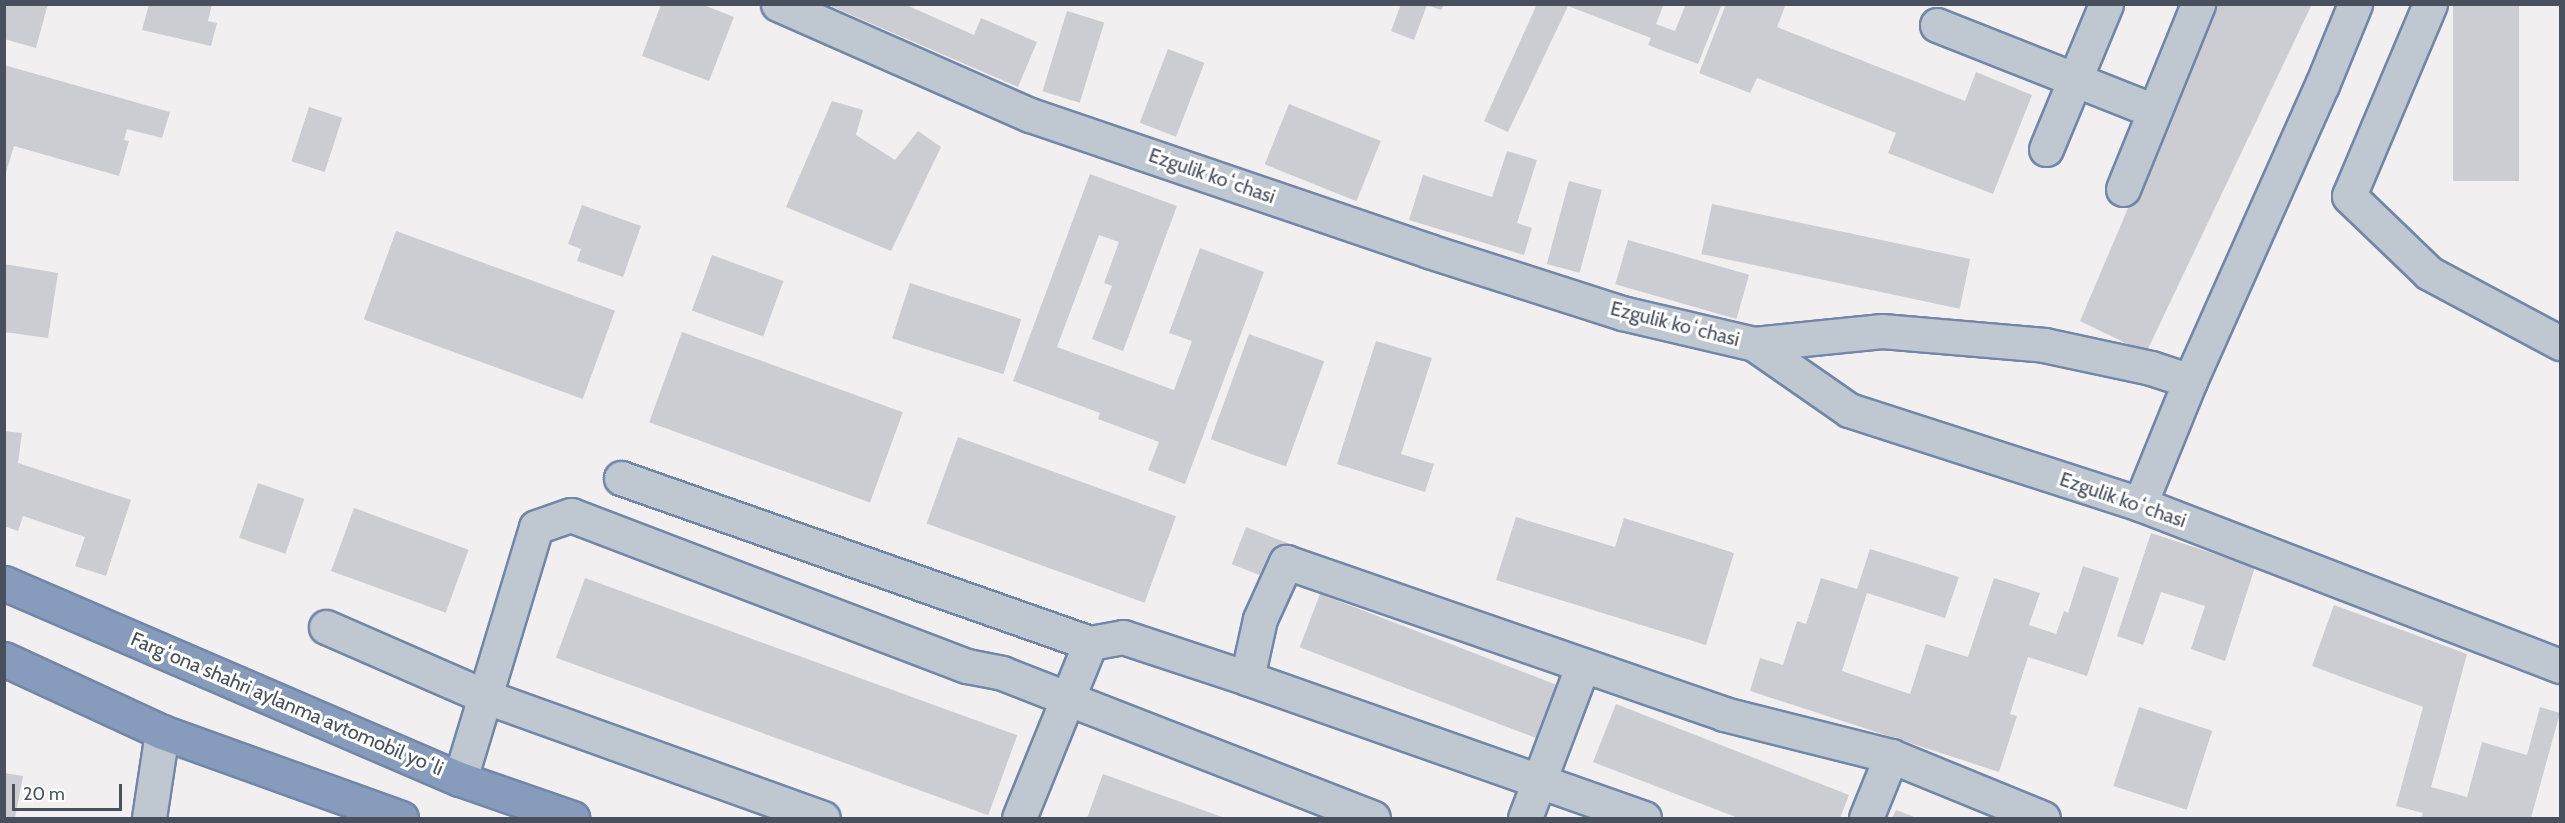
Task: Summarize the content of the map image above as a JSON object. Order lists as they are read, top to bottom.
{
  "streets": {
    "highway": ["Fargʻona shahri aylanma avtomobil yoʻli"],
    "street": ["Ezgulik koʻchasi"]
  },
  "scale_bar": "20 m"
}
